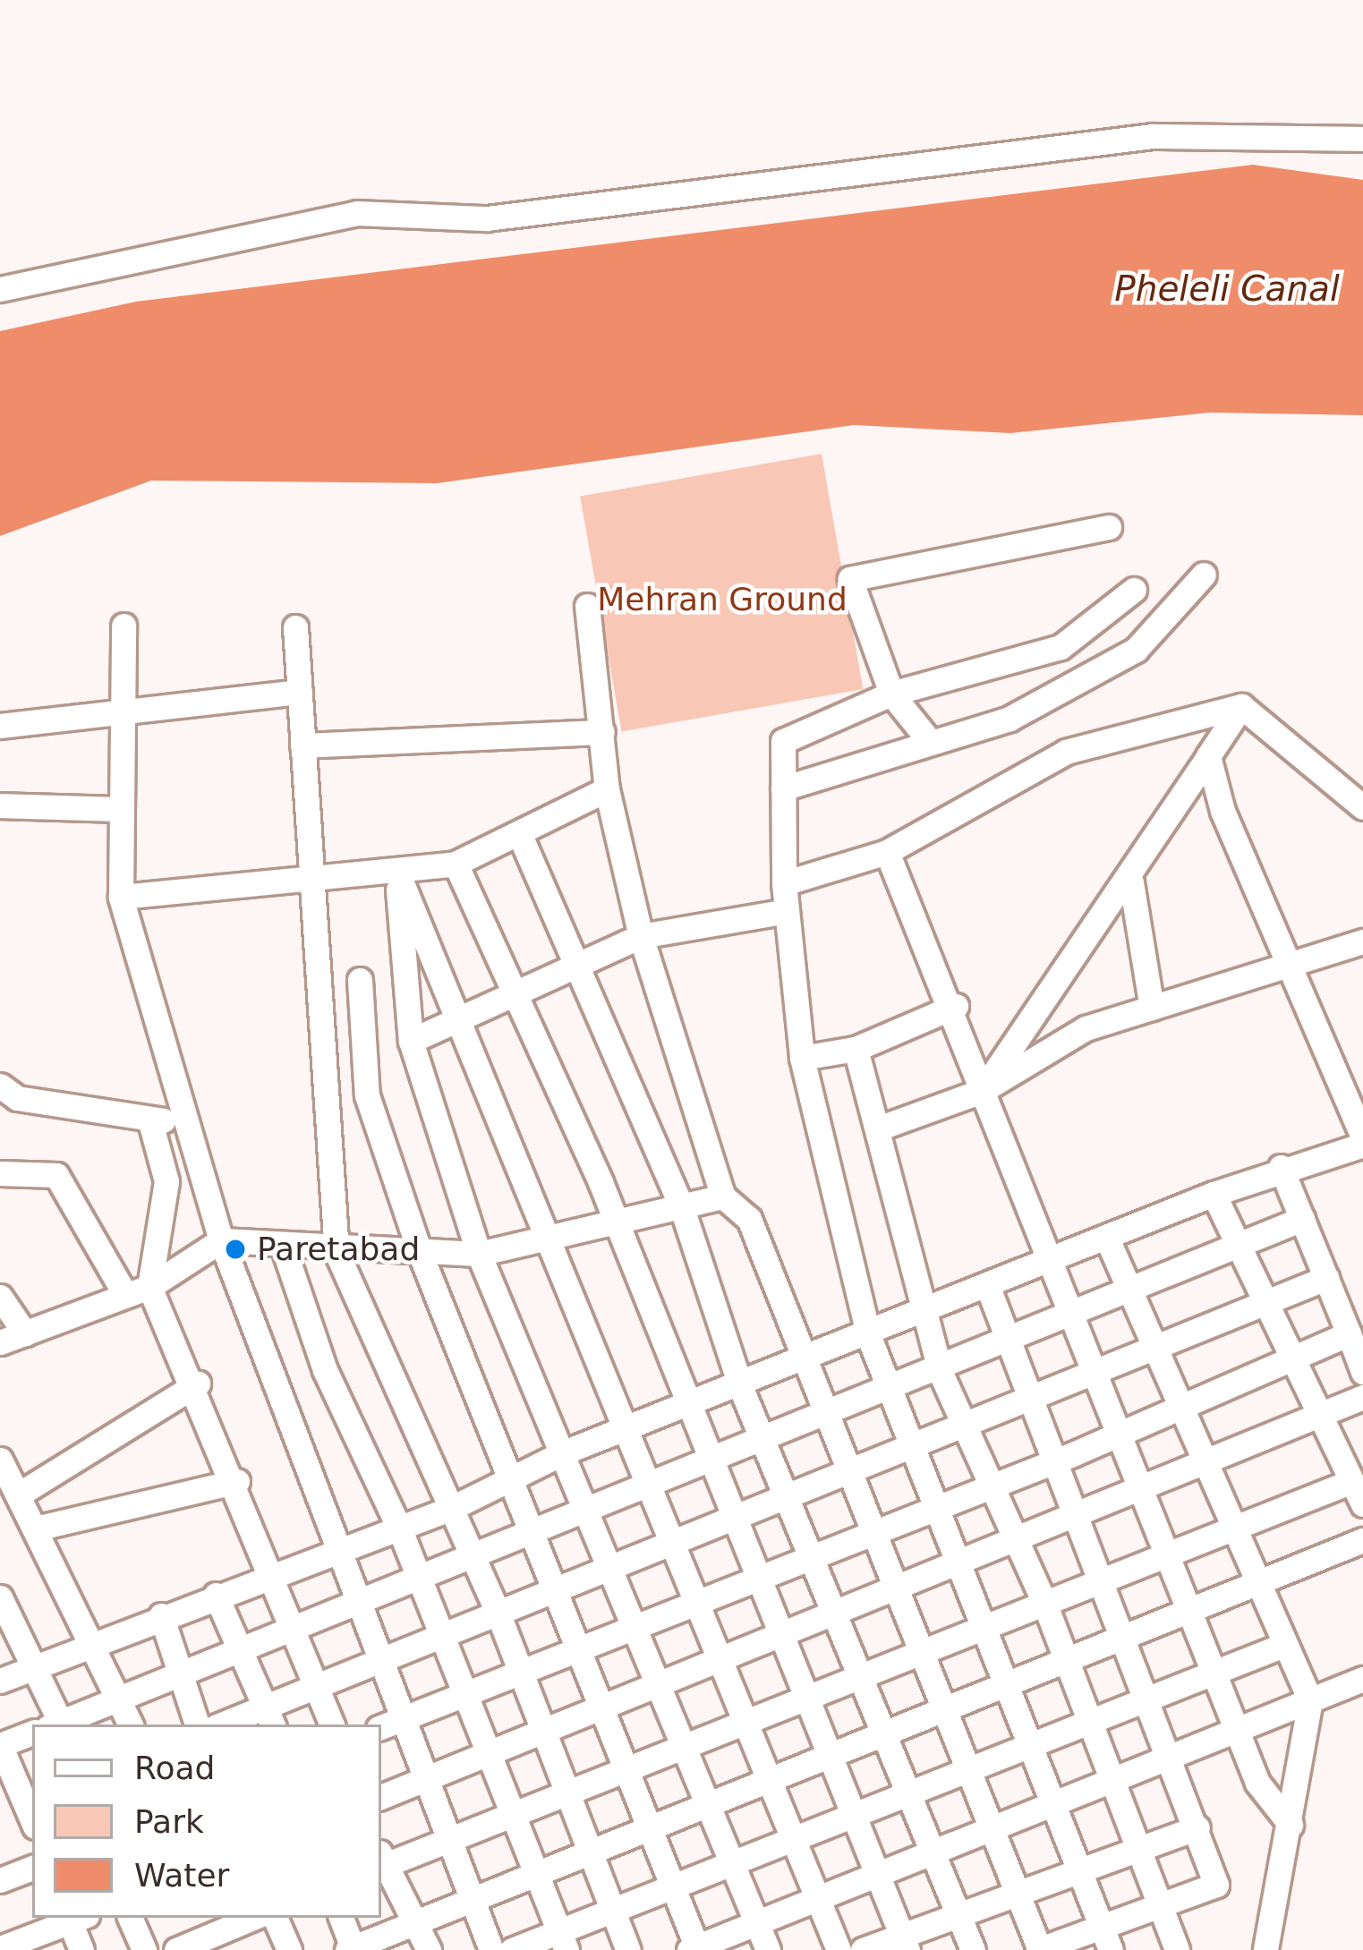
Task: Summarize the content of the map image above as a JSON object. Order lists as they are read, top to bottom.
{
  "water": ["Pheleli Canal"],
  "parks": ["Mehran Ground"],
  "places": ["Paretabad"],
  "legend": ["Road", "Park", "Water"]
}
